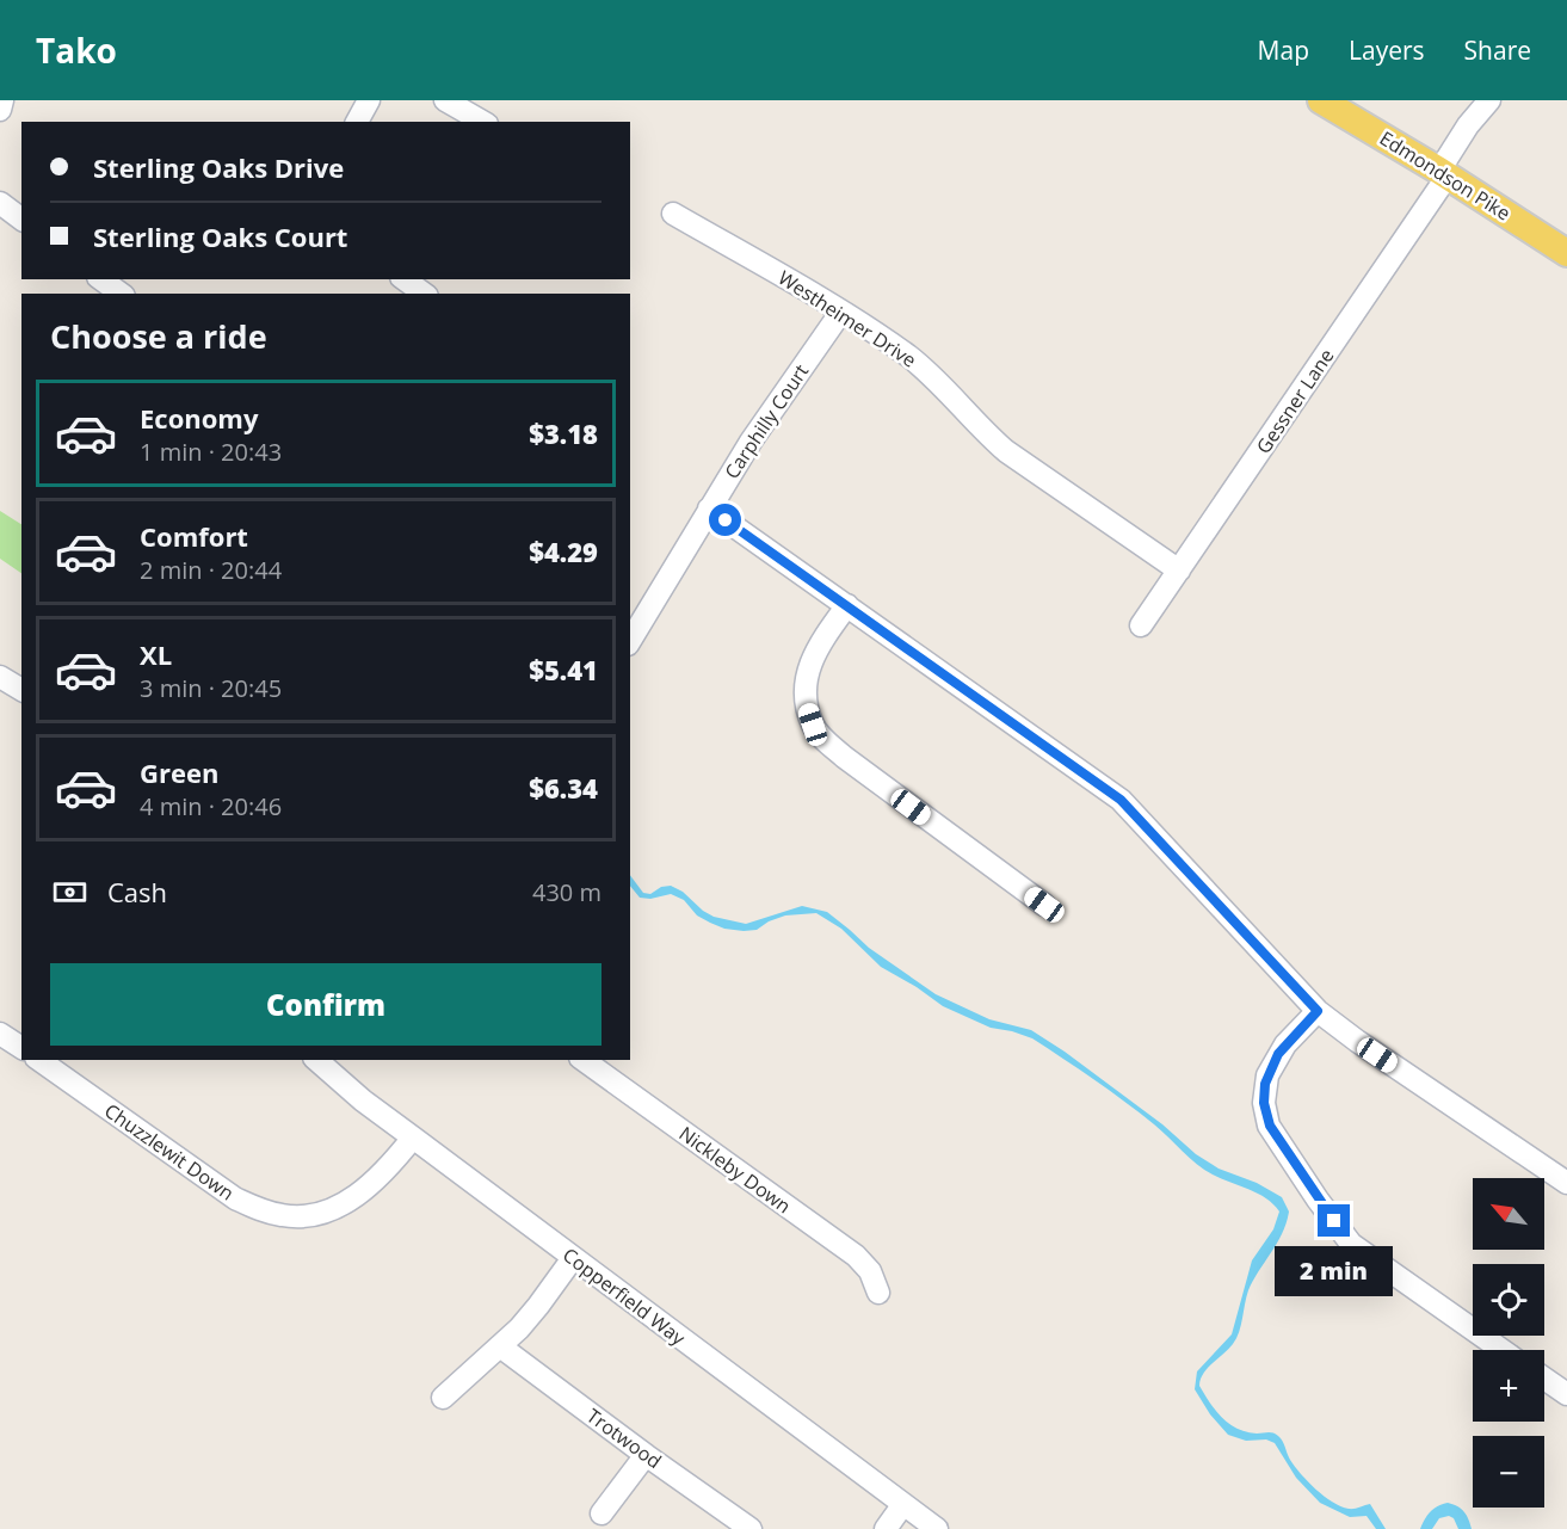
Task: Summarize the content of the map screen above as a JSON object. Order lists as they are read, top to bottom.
{
  "streets": {
    "main road": ["Edmondson Pike"],
    "street": [
      "Westheimer Drive",
      "Gessner Lane",
      "Carphilly Court",
      "Chuzzlewit Down",
      "Nickleby Down",
      "Copperfield Way",
      "Trotwood"
    ]
  },
  "crossings": [
    ["Edmondson Pike", "Gessner Lane"],
    ["Westheimer Drive", "Gessner Lane"],
    ["Westheimer Drive", "Carphilly Court"],
    ["Chuzzlewit Down", "Copperfield Way"]
  ],
  "north": "top left",
  "page": {
    "header": "Tako",
    "nav": ["Map", "Layers", "Share"],
    "banner": ["Sterling Oaks Drive", "Sterling Oaks Court"],
    "heading": "Choose a ride",
    "list": [
      {
        "name": "Economy",
        "note": "1 min · 20:43",
        "value": "$3.18"
      },
      {
        "name": "Comfort",
        "note": "2 min · 20:44",
        "value": "$4.29"
      },
      {
        "name": "XL",
        "note": "3 min · 20:45",
        "value": "$5.41"
      },
      {
        "name": "Green",
        "note": "4 min · 20:46",
        "value": "$6.34"
      }
    ],
    "pay": ["Cash", "430 m"],
    "buttons": "Confirm",
    "map_buttons": ["+", "−"],
    "bubble": "2 min"
  }
}
